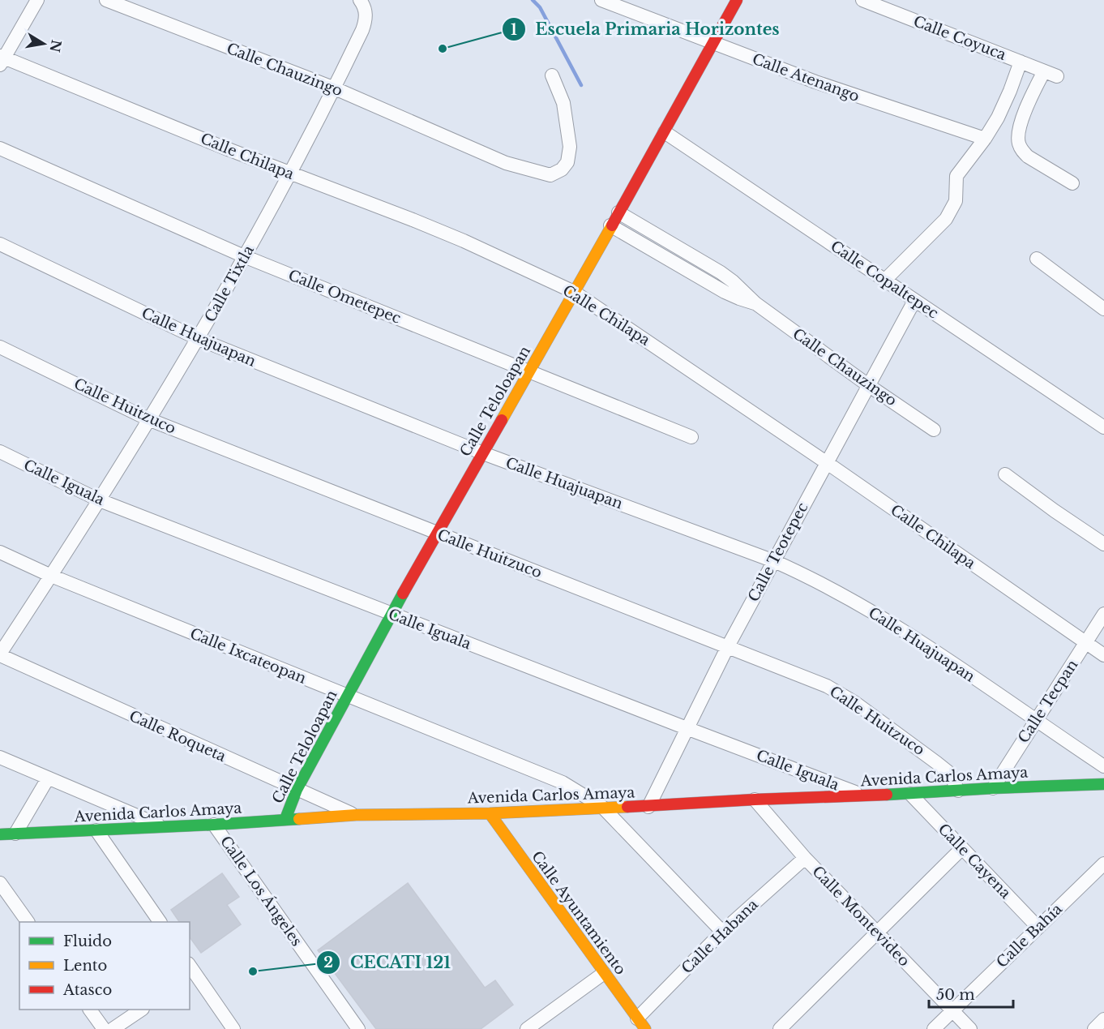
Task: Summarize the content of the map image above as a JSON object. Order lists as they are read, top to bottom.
{
  "streets": {
    "main road": ["Calle Teloloapan", "Avenida Carlos Amaya", "Calle Ayuntamiento"],
    "street": [
      "Calle Coyuca",
      "Calle Chauzingo",
      "Calle Atenango",
      "Calle Chilapa",
      "Calle Copaltepec",
      "Calle Tixtla",
      "Calle Ometepec",
      "Calle Huajuapan",
      "Calle Huitzuco",
      "Calle Iguala",
      "Calle Teotepec",
      "Calle Ixcateopan",
      "Calle Tecpan",
      "Calle Roqueta",
      "Calle Cayena",
      "Calle Los Ángeles",
      "Calle Montevideo",
      "Calle Bahía",
      "Calle Habana"
    ]
  },
  "crossings": [
    ["Calle Chauzingo", "Calle Tixtla"],
    ["Calle Chauzingo", "Calle Teloloapan"],
    ["Calle Chauzingo", "Calle Teotepec"],
    ["Calle Atenango", "Calle Teloloapan"],
    ["Calle Chilapa", "Calle Tixtla"],
    ["Calle Chilapa", "Calle Teloloapan"],
    ["Calle Chilapa", "Calle Teotepec"],
    ["Calle Chilapa", "Calle Tecpan"],
    ["Calle Copaltepec", "Calle Teloloapan"],
    ["Calle Copaltepec", "Calle Teotepec"],
    ["Calle Tixtla", "Calle Ometepec"],
    ["Calle Tixtla", "Calle Huajuapan"],
    ["Calle Tixtla", "Calle Huitzuco"],
    ["Calle Tixtla", "Calle Iguala"],
    ["Calle Tixtla", "Calle Ixcateopan"],
    ["Calle Tixtla", "Calle Roqueta"],
    ["Calle Ometepec", "Calle Teloloapan"],
    ["Calle Huajuapan", "Calle Teloloapan"],
    ["Calle Huajuapan", "Calle Teotepec"],
    ["Calle Huajuapan", "Calle Tecpan"],
    ["Calle Teloloapan", "Calle Huitzuco"],
    ["Calle Teloloapan", "Calle Iguala"],
    ["Calle Teloloapan", "Calle Ixcateopan"],
    ["Calle Teloloapan", "Calle Roqueta"],
    ["Calle Teloloapan", "Avenida Carlos Amaya"],
    ["Calle Huitzuco", "Calle Teotepec"],
    ["Calle Huitzuco", "Avenida Carlos Amaya"],
    ["Calle Iguala", "Calle Teotepec"],
    ["Calle Iguala", "Avenida Carlos Amaya"],
    ["Calle Teotepec", "Avenida Carlos Amaya"],
    ["Calle Ixcateopan", "Avenida Carlos Amaya"],
    ["Calle Ixcateopan", "Calle Habana"],
    ["Calle Tecpan", "Avenida Carlos Amaya"],
    ["Calle Roqueta", "Avenida Carlos Amaya"],
    ["Avenida Carlos Amaya", "Calle Cayena"],
    ["Avenida Carlos Amaya", "Calle Los Ángeles"],
    ["Avenida Carlos Amaya", "Calle Ayuntamiento"],
    ["Avenida Carlos Amaya", "Calle Montevideo"],
    ["Calle Cayena", "Calle Bahía"],
    ["Calle Ayuntamiento", "Calle Habana"],
    ["Calle Montevideo", "Calle Bahía"],
    ["Calle Montevideo", "Calle Habana"]
  ],
  "places": ["Escuela Primaria Horizontes", "CECATI 121"],
  "legend": ["Fluido", "Lento", "Atasco"],
  "scale_bar": "50 m",
  "north": "right"
}
